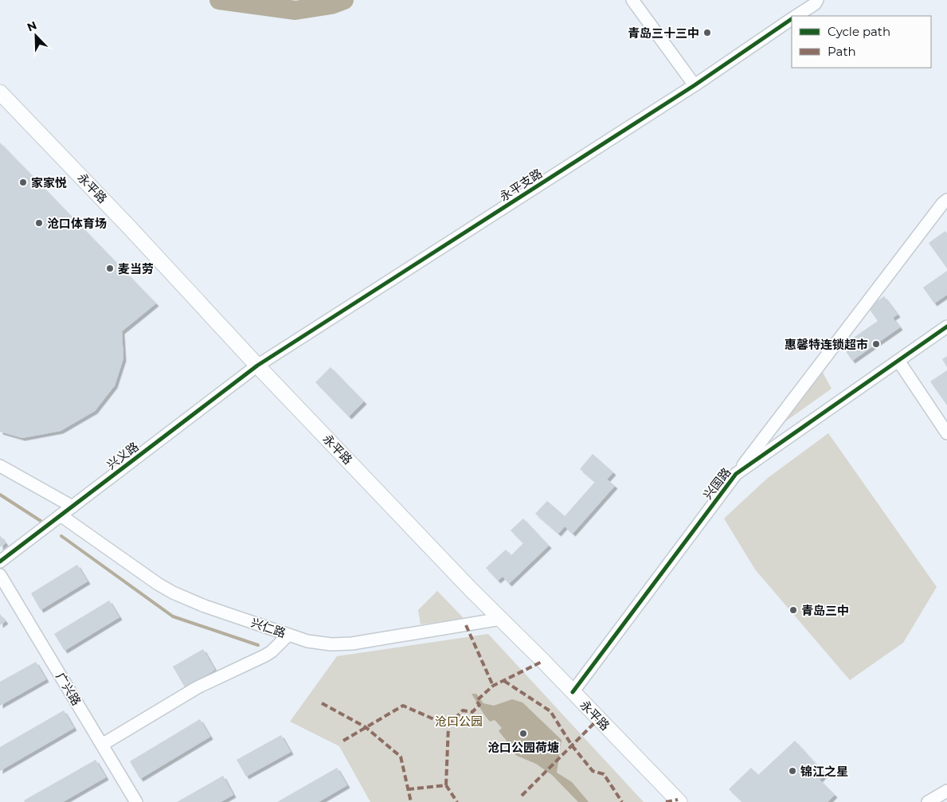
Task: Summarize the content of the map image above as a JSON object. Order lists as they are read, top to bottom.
{
  "streets": {
    "main road": ["永平路"],
    "street": [
      "永平支路",
      "兴义路",
      "兴国路",
      "兴仁路",
      "广兴路"
    ]
  },
  "crossings": [
    ["永平支路", "永平路"],
    ["永平支路", "兴义路"],
    ["永平路", "兴义路"],
    ["永平路", "兴国路"],
    ["永平路", "兴仁路"],
    ["兴义路", "兴仁路"]
  ],
  "parks": ["沧口公园"],
  "places": [
    "青岛三十三中",
    "家家悦",
    "沧口体育场",
    "麦当劳",
    "惠馨特连锁超市",
    "青岛三中",
    "沧口公园荷塘",
    "锦江之星"
  ],
  "legend": ["Cycle path", "Path"],
  "north": "top left"
}
